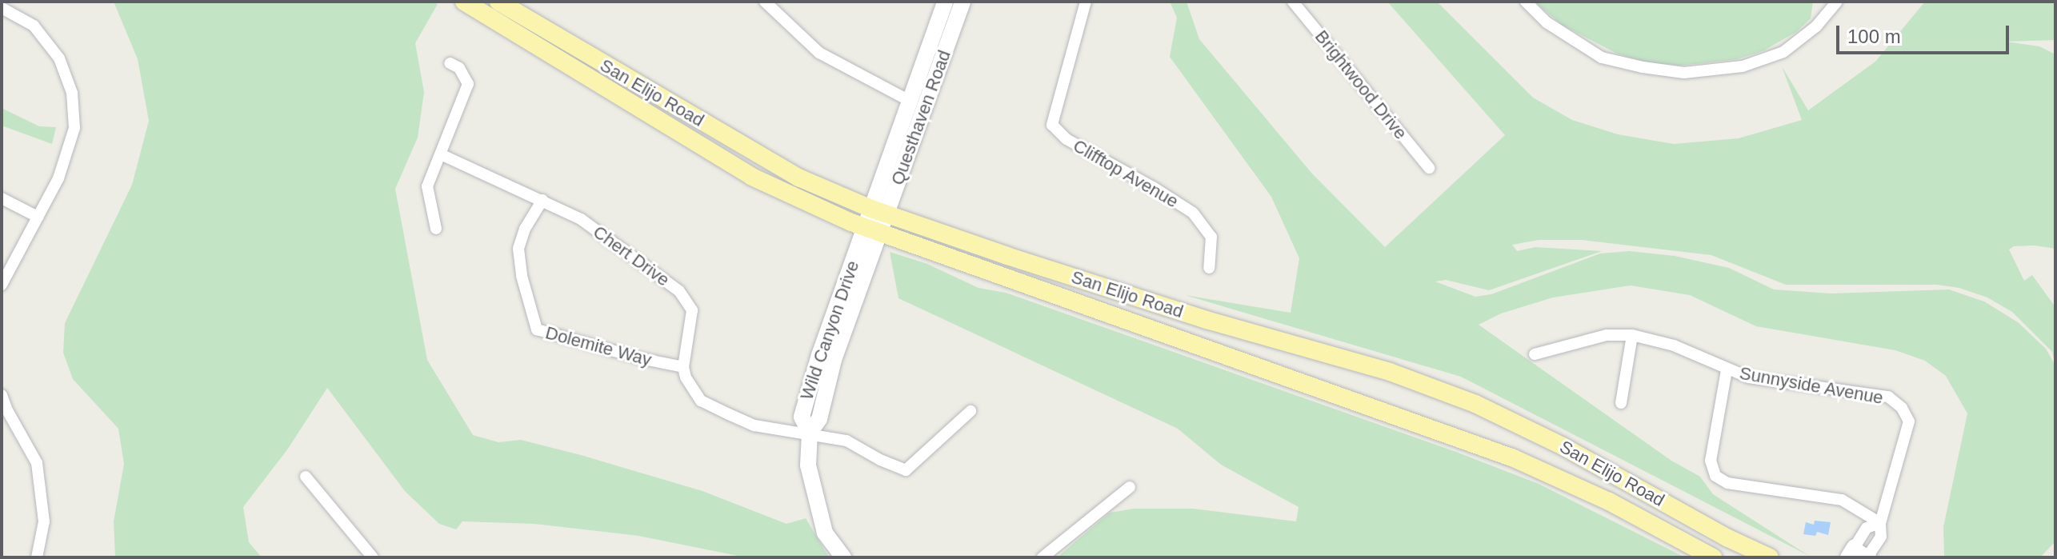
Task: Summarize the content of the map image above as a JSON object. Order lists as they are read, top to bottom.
{
  "streets": {
    "main road": ["San Elijo Road"],
    "street": [
      "Brightwood Drive",
      "Questhaven Road",
      "Clifftop Avenue",
      "Chert Drive",
      "Wild Canyon Drive",
      "Dolemite Way",
      "Sunnyside Avenue"
    ]
  },
  "crossings": [
    ["San Elijo Road", "Questhaven Road"],
    ["San Elijo Road", "Wild Canyon Drive"],
    ["Questhaven Road", "Wild Canyon Drive"],
    ["Chert Drive", "Dolemite Way"]
  ],
  "scale_bar": "100 m"
}
